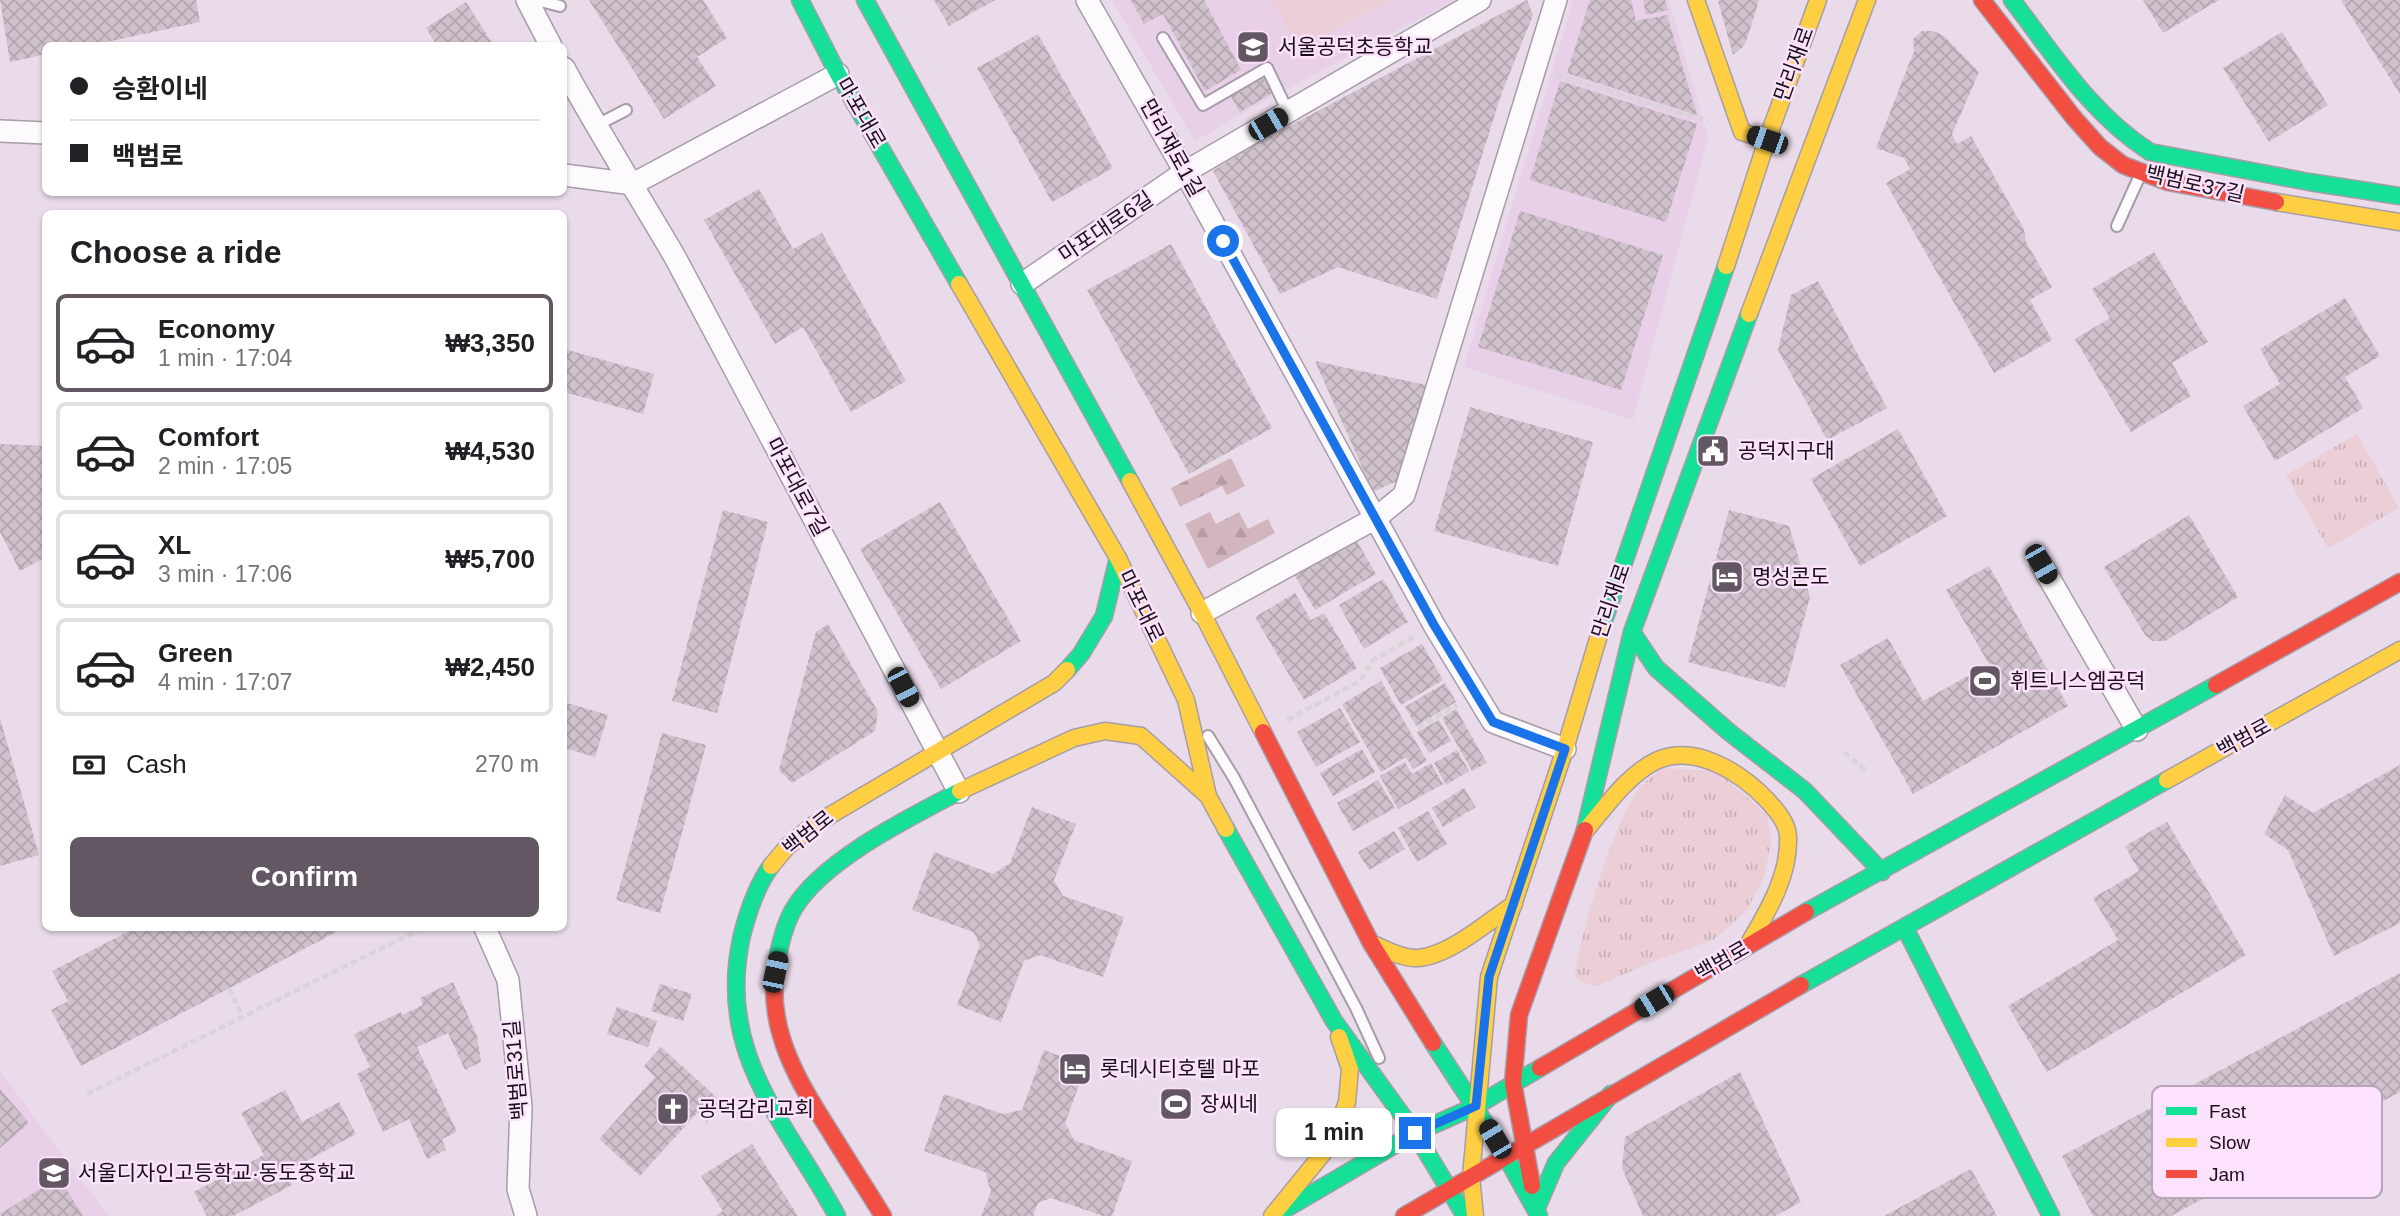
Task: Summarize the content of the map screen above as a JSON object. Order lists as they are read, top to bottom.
{
  "streets": {
    "main road": [
      "만리재로",
      "마포대로",
      "백범로37길",
      "백범로"
    ],
    "street": [
      "만리재로1길",
      "마포대로6길",
      "마포대로7길",
      "백범로31길"
    ]
  },
  "crossings": [
    ["만리재로", "만리재로1길"],
    ["만리재로", "백범로"],
    ["마포대로", "백범로"],
    ["만리재로1길", "마포대로6길"],
    ["마포대로7길", "백범로"]
  ],
  "places": {
    "school or university": ["서울공덕초등학교", "서울디자인고등학교·동도중학교"],
    "public building": ["공덕지구대"],
    "hotel": ["명성콘도", "롯데시티호텔 마포"],
    "sports": ["휘트니스엠공덕", "장씨네"],
    "church": ["공덕감리교회"]
  },
  "legend": ["Fast", "Slow", "Jam"],
  "page": {
    "banner": ["승환이네", "백범로"],
    "heading": "Choose a ride",
    "list": [
      {
        "name": "Economy",
        "note": "1 min · 17:04",
        "value": "₩3,350"
      },
      {
        "name": "Comfort",
        "note": "2 min · 17:05",
        "value": "₩4,530"
      },
      {
        "name": "XL",
        "note": "3 min · 17:06",
        "value": "₩5,700"
      },
      {
        "name": "Green",
        "note": "4 min · 17:07",
        "value": "₩2,450"
      }
    ],
    "pay": ["Cash", "270 m"],
    "buttons": "Confirm",
    "bubble": "1 min"
  }
}
